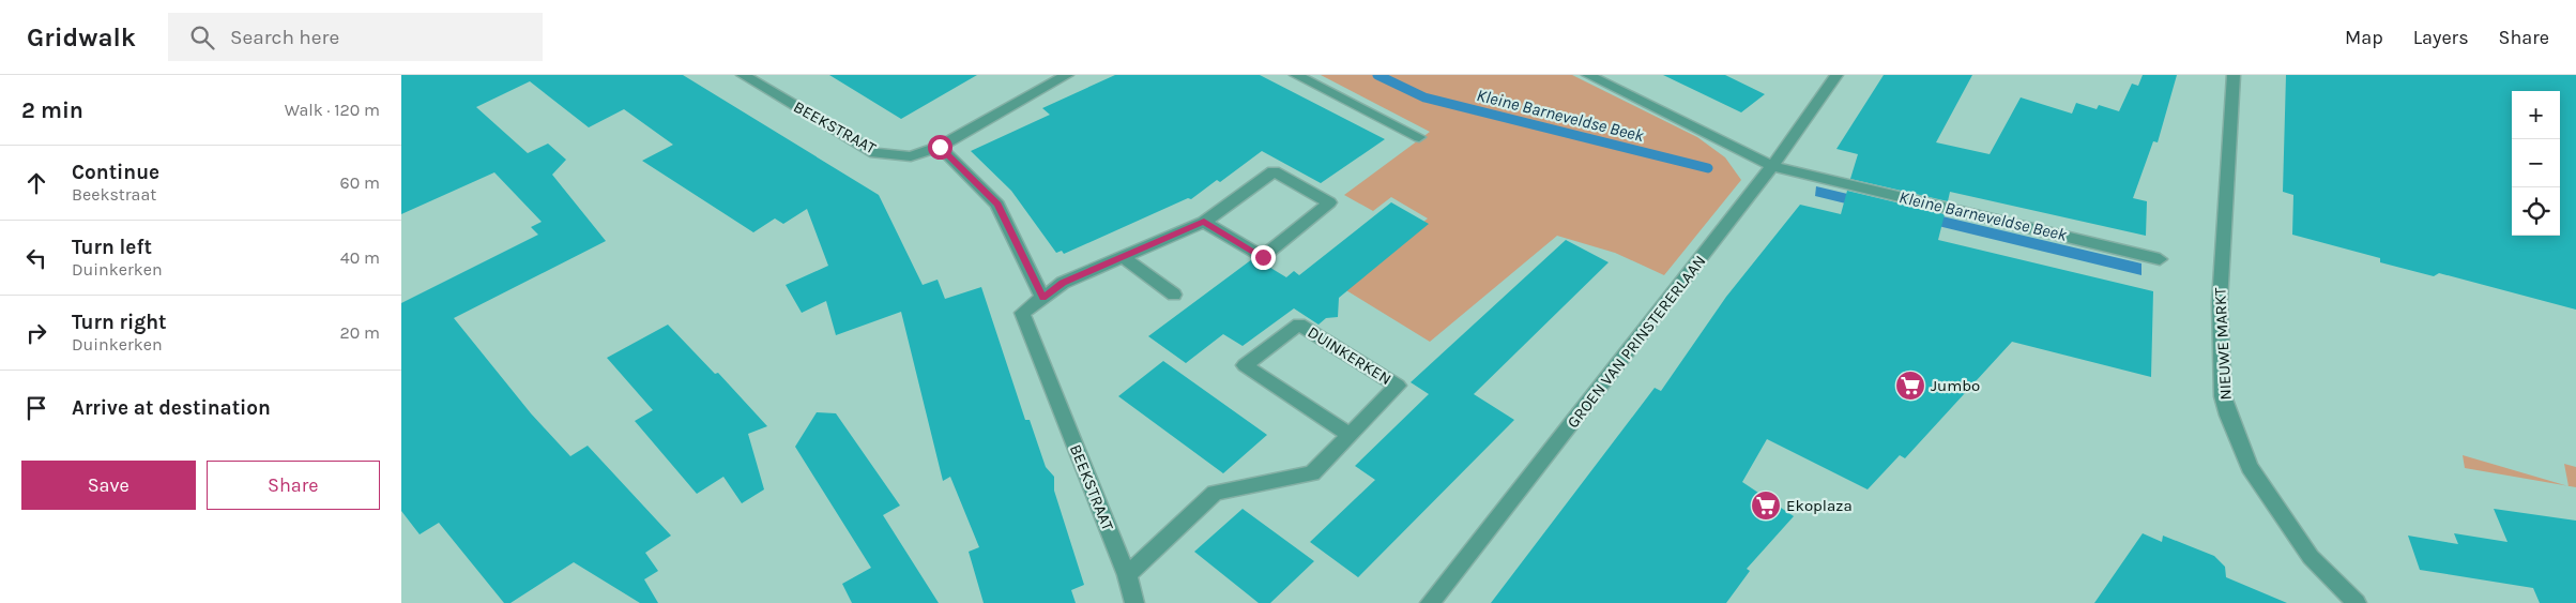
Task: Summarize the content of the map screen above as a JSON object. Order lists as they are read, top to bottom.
{
  "streets": {
    "street": [
      "BEEKSTRAAT",
      "GROEN VAN PRINSTERERLAAN",
      "NIEUWE MARKT",
      "DUINKERKEN"
    ]
  },
  "crossings": [
    ["BEEKSTRAAT", "DUINKERKEN"]
  ],
  "water": ["Kleine Barneveldse Beek"],
  "places": {
    "supermarket": ["Jumbo", "Ekoplaza"]
  },
  "page": {
    "header": "Gridwalk",
    "search": "Search here",
    "nav": ["Map", "Layers", "Share"],
    "heading": ["2 min", "Walk · 120 m"],
    "map_buttons": ["+", "−"],
    "list": [
      ["Continue", "Beekstraat", "60 m"],
      ["Turn left", "Duinkerken", "40 m"],
      ["Turn right", "Duinkerken", "20 m"],
      "Arrive at destination"
    ],
    "buttons": ["Save", "Share"]
  }
}
